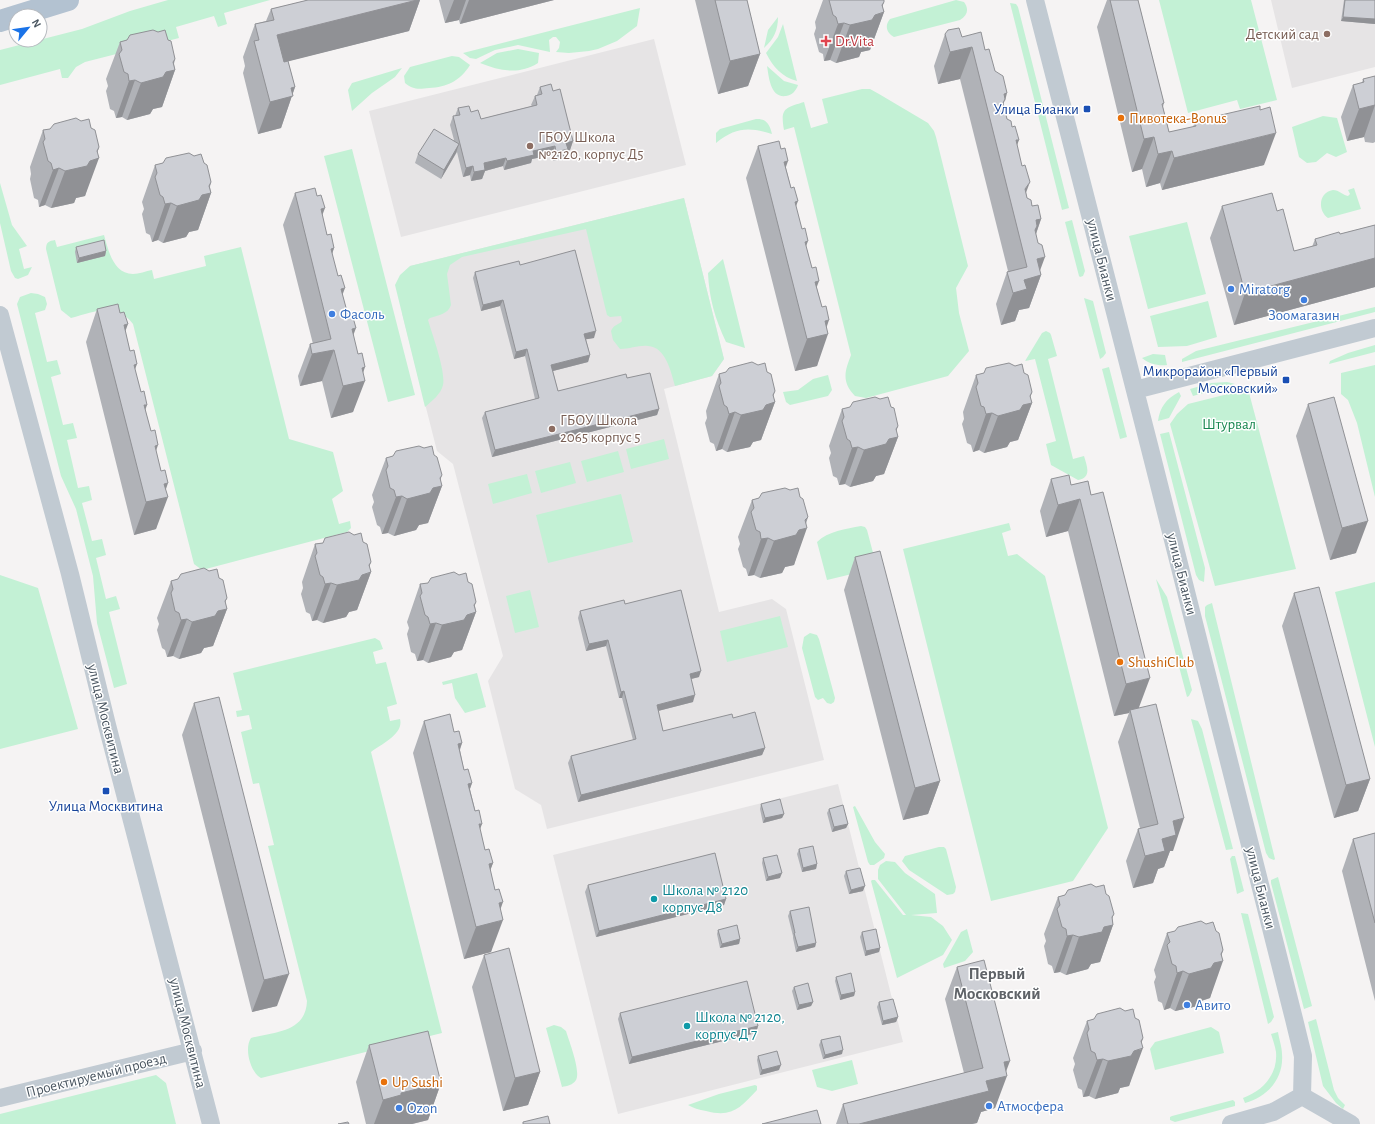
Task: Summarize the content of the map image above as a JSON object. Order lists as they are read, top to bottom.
{
  "streets": {
    "street": ["улица Бианки", "улица Москвитина", "Проектируемый проезд"]
  },
  "crossings": [
    ["улица Москвитина", "Проектируемый проезд"]
  ],
  "districts": ["Первый Московский"],
  "parks": ["Штурвал"],
  "places": {
    "other": [
      "Детский сад",
      "Пивотека-Bonus",
      "ГБОУ Школа №2120, корпус Д5",
      "Miratorg",
      "Зоомагазин",
      "Фасоль",
      "ГБОУ Школа 2065 корпус 5",
      "ShushiClub",
      "Школа № 2120 корпус Д8",
      "Авито",
      "Школа № 2120, корпус Д 7",
      "Up Sushi",
      "Атмосфера",
      "Ozon"
    ],
    "health": ["Dr.Vita"],
    "transit": ["Улица Бианки", "Микрорайон «Первый Московский»", "Улица Москвитина"]
  },
  "north": "top right"
}
